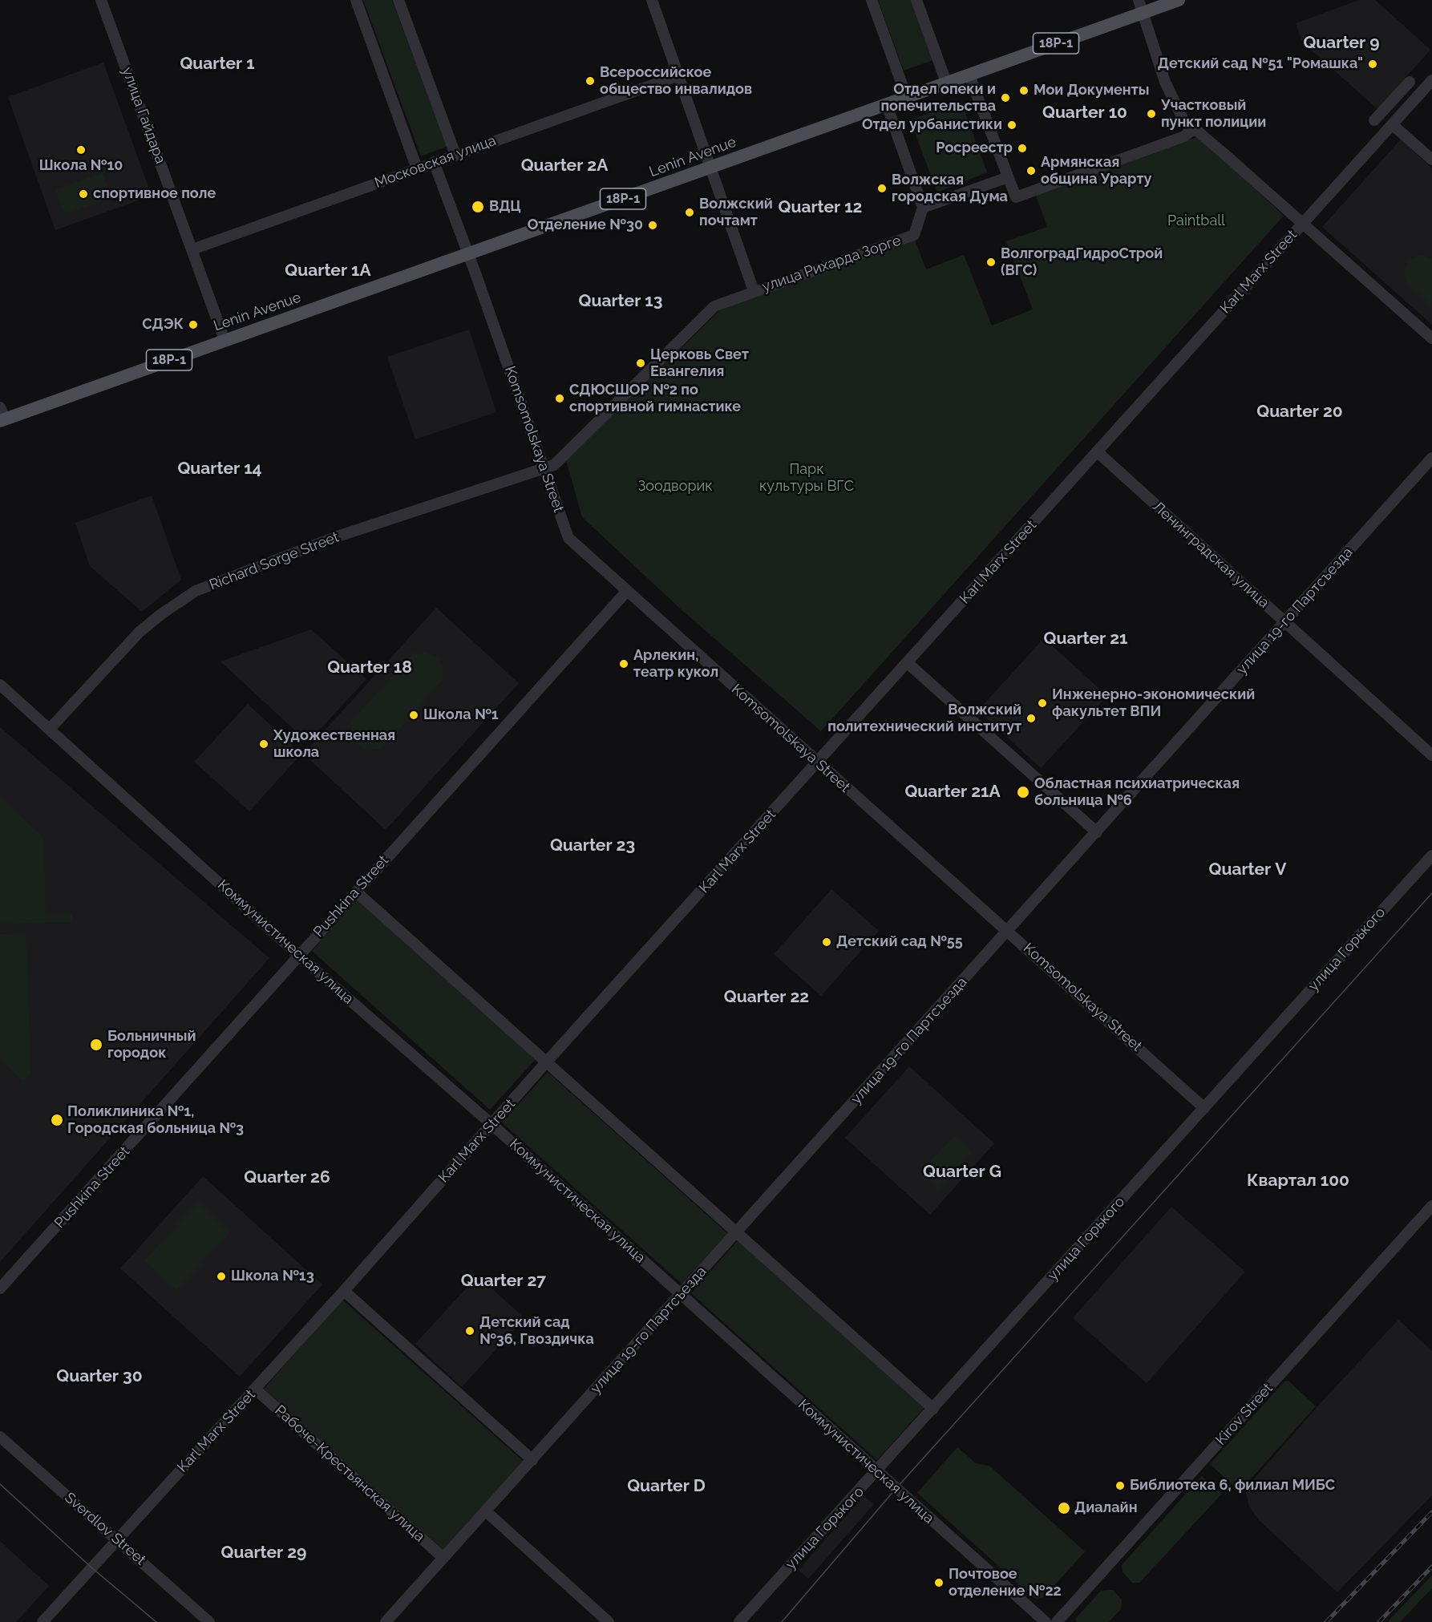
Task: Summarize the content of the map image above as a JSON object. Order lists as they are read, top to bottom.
{
  "streets": {
    "main road": ["18Р-1", "Lenin Avenue"],
    "street": [
      "улица Гайдара",
      "Московская улица",
      "улица Рихарда Зорге",
      "Karl Marx Street",
      "Komsomolskaya Street",
      "Ленинградская улица",
      "Richard Sorge Street",
      "улица 19-го Партсъезда",
      "Pushkina Street",
      "Коммунистическая улица",
      "улица Горького",
      "Kirov Street",
      "Рабоче-Крестьянская улица",
      "Sverdlov Street"
    ]
  },
  "crossings": [
    ["улица Гайдара", "Lenin Avenue"],
    ["улица Гайдара", "Московская улица"],
    ["Lenin Avenue", "Komsomolskaya Street"],
    ["Московская улица", "Komsomolskaya Street"],
    ["улица Рихарда Зорге", "Komsomolskaya Street"],
    ["улица Рихарда Зорге", "Richard Sorge Street"],
    ["Karl Marx Street", "Komsomolskaya Street"],
    ["Karl Marx Street", "Ленинградская улица"],
    ["Karl Marx Street", "Коммунистическая улица"],
    ["Karl Marx Street", "Рабоче-Крестьянская улица"],
    ["Karl Marx Street", "Sverdlov Street"],
    ["Komsomolskaya Street", "Richard Sorge Street"],
    ["Komsomolskaya Street", "улица 19-го Партсъезда"],
    ["Komsomolskaya Street", "Pushkina Street"],
    ["Komsomolskaya Street", "улица Горького"],
    ["Ленинградская улица", "улица 19-го Партсъезда"],
    ["Richard Sorge Street", "Коммунистическая улица"],
    ["улица 19-го Партсъезда", "Коммунистическая улица"],
    ["улица 19-го Партсъезда", "Рабоче-Крестьянская улица"],
    ["Pushkina Street", "Коммунистическая улица"],
    ["Коммунистическая улица", "улица Горького"]
  ],
  "districts": [
    "Quarter 9",
    "Quarter 1",
    "Quarter 10",
    "Quarter 2A",
    "Quarter 12",
    "Quarter 1A",
    "Quarter 13",
    "Quarter 20",
    "Quarter 14",
    "Quarter 21",
    "Quarter 18",
    "Quarter 21A",
    "Quarter 23",
    "Quarter V",
    "Quarter 22",
    "Quarter G",
    "Quarter 26",
    "Квартал 100",
    "Quarter 27",
    "Quarter 30",
    "Quarter D",
    "Quarter 29"
  ],
  "parks": ["Paintball", "Парк культуры ВГС", "Зоодворик"],
  "places": [
    "Детский сад №51 \"Ромашка\"",
    "Всероссийское общество инвалидов",
    "Мои Документы",
    "Отдел опеки и попечительства",
    "Участковый пункт полиции",
    "Отдел урбанистики",
    "Росреестр",
    "Школа №10",
    "Армянская община Урарту",
    "Волжская городская Дума",
    "спортивное поле",
    "ВДЦ",
    "Волжский почтамт",
    "Отделение №30",
    "ВолгоградГидроСтрой (ВГС)",
    "СДЭК",
    "Церковь Свет Евангелия",
    "СДЮСШОР №2 по спортивной гимнастике",
    "Арлекин, театр кукол",
    "Инженерно-экономический факультет ВПИ",
    "Школа №1",
    "Волжский политехнический институт",
    "Художественная школа",
    "Областная психиатрическая больница №6",
    "Детский сад №55",
    "Больничный городок",
    "Поликлиника №1, Городская больница №3",
    "Школа №13",
    "Детский сад №36, Гвоздичка",
    "Библиотека 6, филиал МИБС",
    "Диалайн",
    "Почтовое отделение №22"
  ]
}
